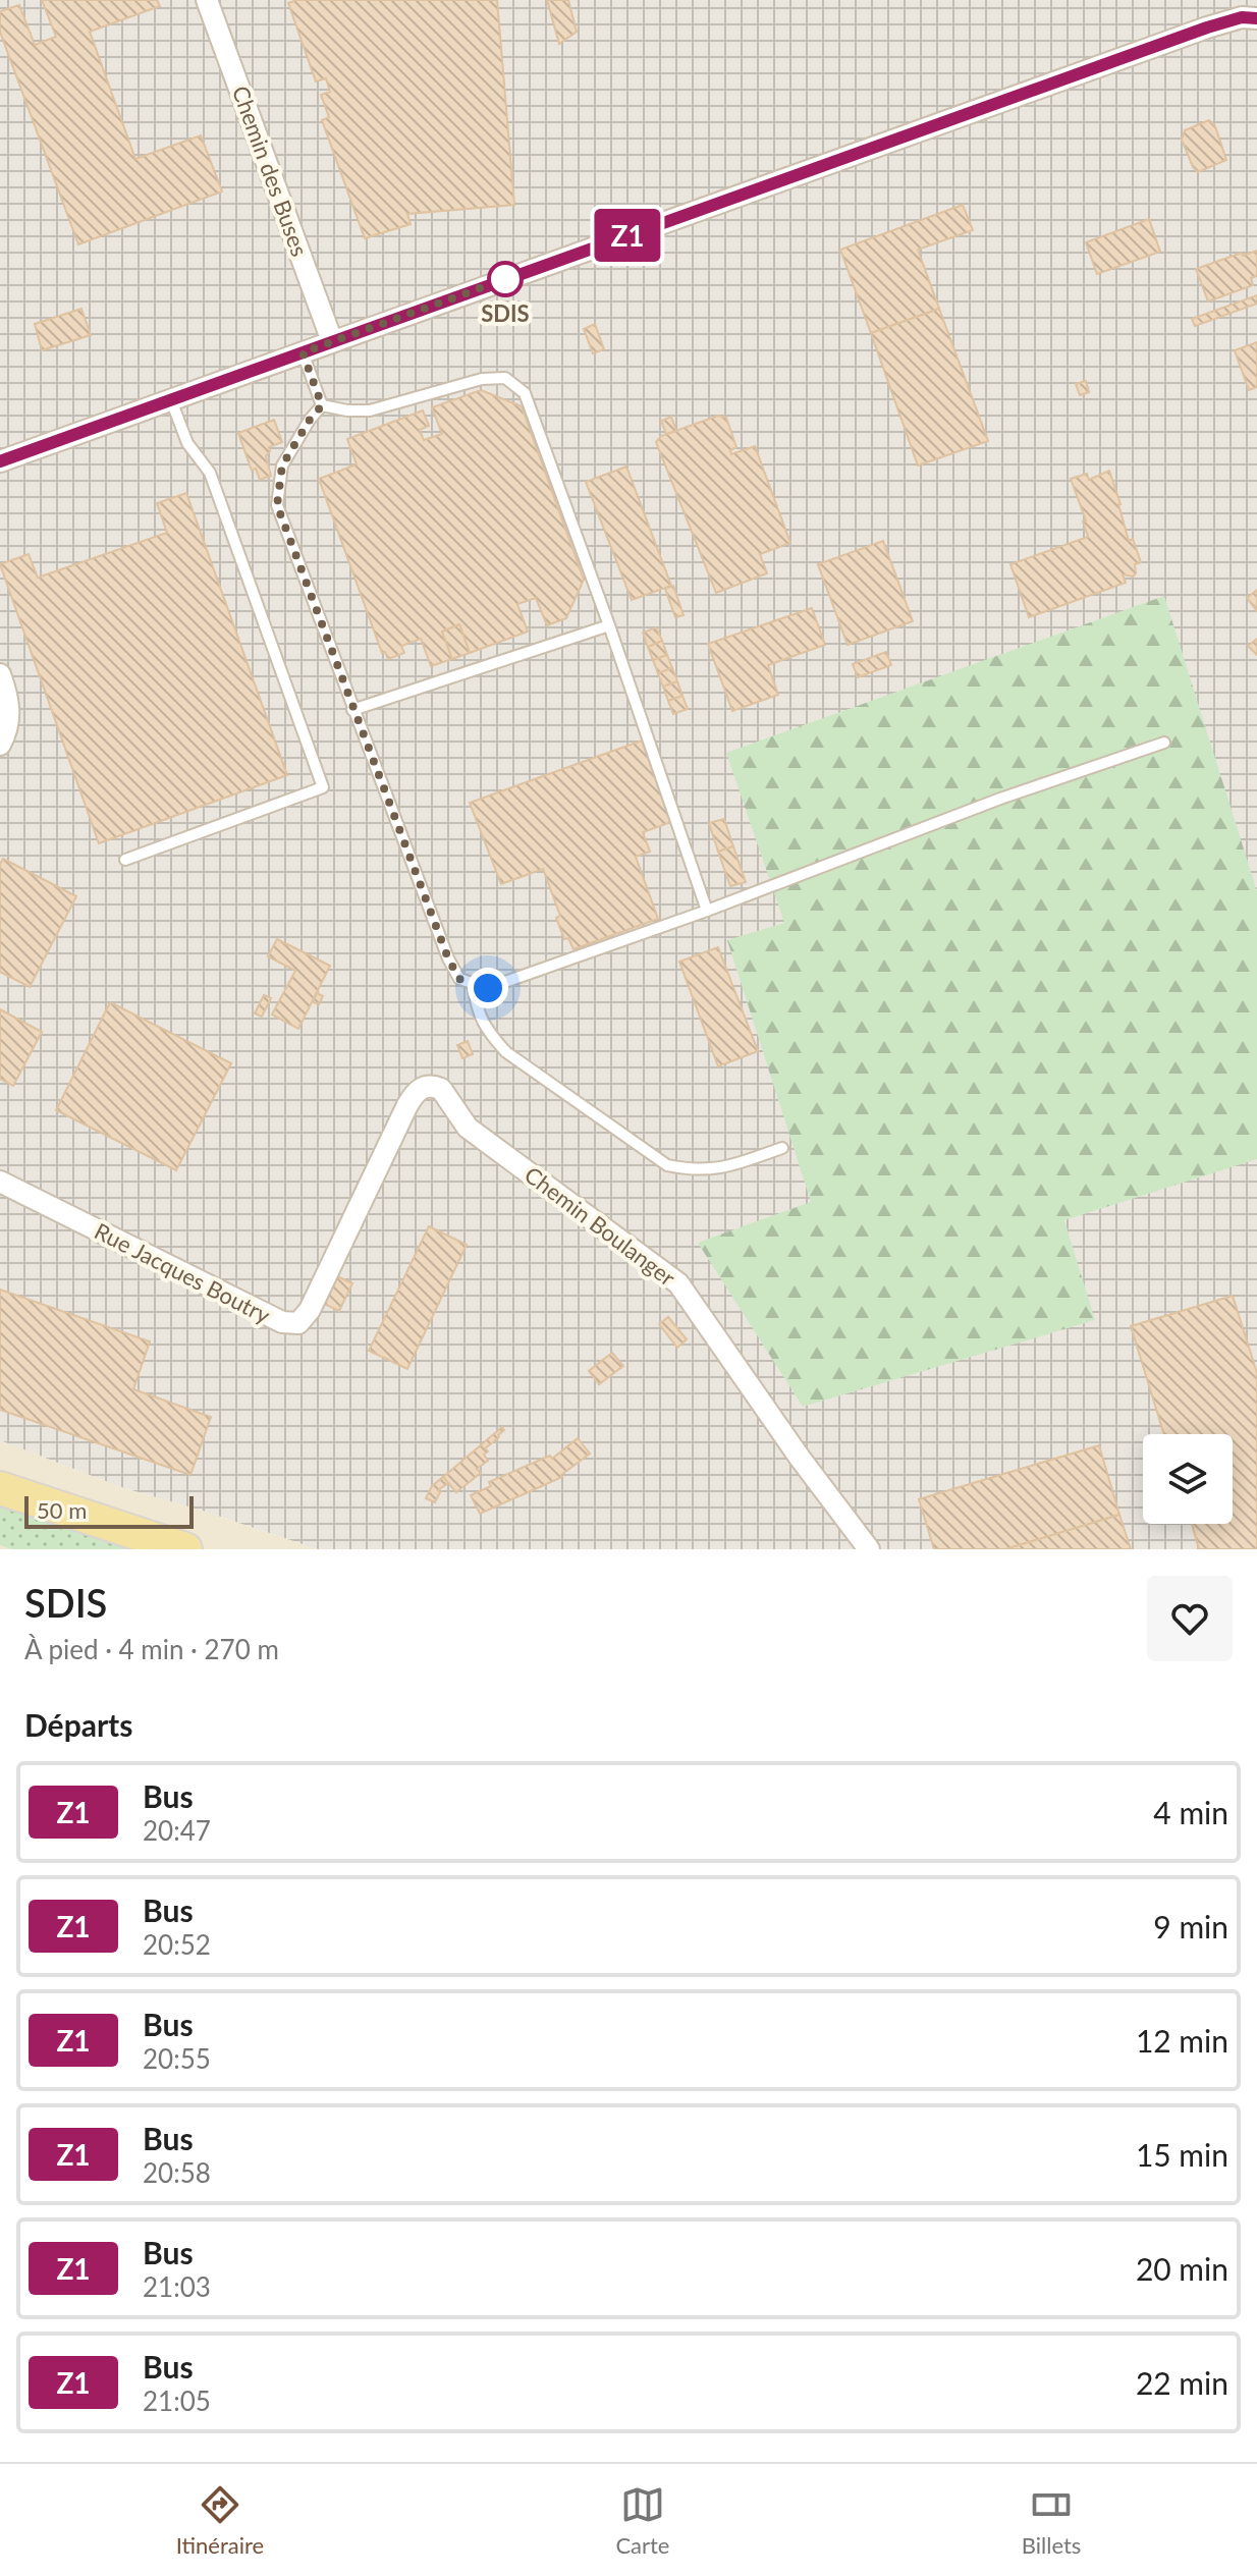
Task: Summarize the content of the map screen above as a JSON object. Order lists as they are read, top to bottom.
{
  "streets": {
    "street": ["Chemin des Buses", "Chemin Boulanger", "Rue Jacques Boutry"]
  },
  "crossings": [
    ["Chemin Boulanger", "Rue Jacques Boutry"]
  ],
  "places": ["SDIS"],
  "lines": ["bus line Z1"],
  "scale_bar": "50 m",
  "page": {
    "on_map": "Z1",
    "scale": "50 m",
    "heading": [
      ["SDIS", "À pied · 4 min · 270 m"],
      "Départs"
    ],
    "list": [
      {
        "mark": "Z1",
        "name": "Bus",
        "note": "20:47",
        "value": "4 min"
      },
      {
        "mark": "Z1",
        "name": "Bus",
        "note": "20:52",
        "value": "9 min"
      },
      {
        "mark": "Z1",
        "name": "Bus",
        "note": "20:55",
        "value": "12 min"
      },
      {
        "mark": "Z1",
        "name": "Bus",
        "note": "20:58",
        "value": "15 min"
      },
      {
        "mark": "Z1",
        "name": "Bus",
        "note": "21:03",
        "value": "20 min"
      },
      {
        "mark": "Z1",
        "name": "Bus",
        "note": "21:05",
        "value": "22 min"
      }
    ],
    "tabs": ["Itinéraire", "Carte", "Billets"]
  }
}
